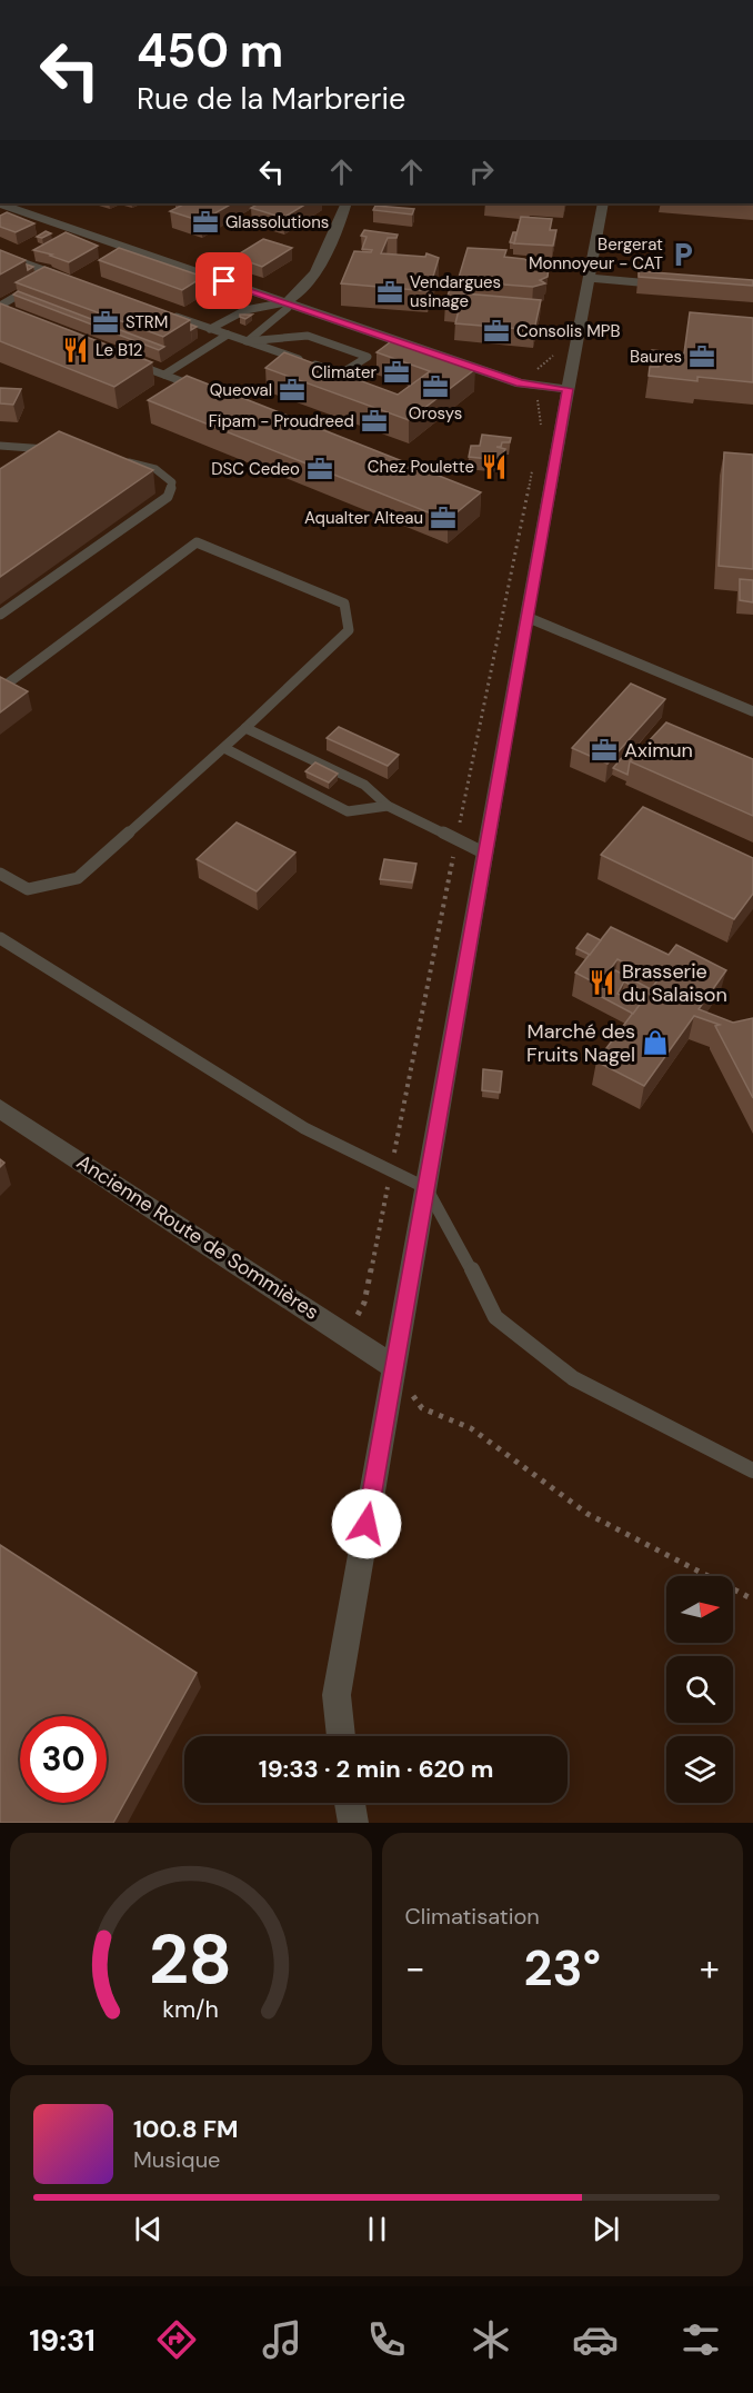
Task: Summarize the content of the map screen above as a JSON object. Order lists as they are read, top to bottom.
{
  "streets": {
    "street": ["Ancienne Route de Sommières"]
  },
  "places": {
    "office": [
      "Glassolutions",
      "Vendargues usinage",
      "STRM",
      "Consolis MPB",
      "Baures",
      "Climater",
      "Orosys",
      "Queoval",
      "Fipam - Proudreed",
      "DSC Cedeo",
      "Aqualter Alteau",
      "Aximun"
    ],
    "parking": ["Bergerat Monnoyeur - CAT"],
    "restaurant": ["Le B12", "Chez Poulette", "Brasserie du Salaison"],
    "shop": ["Marché des Fruits Nagel"]
  },
  "north": "right",
  "page": {
    "turn": ["450 m", "Rue de la Marbrerie"],
    "limit": "30",
    "trip": "19:33 · 2 min · 620 m",
    "tile": "Climatisation",
    "heat": ["−", "23°", "+"],
    "song": ["100.8 FM", "Musique"],
    "tabs": "19:31",
    "gauge": ["28", "km/h"]
  }
}
